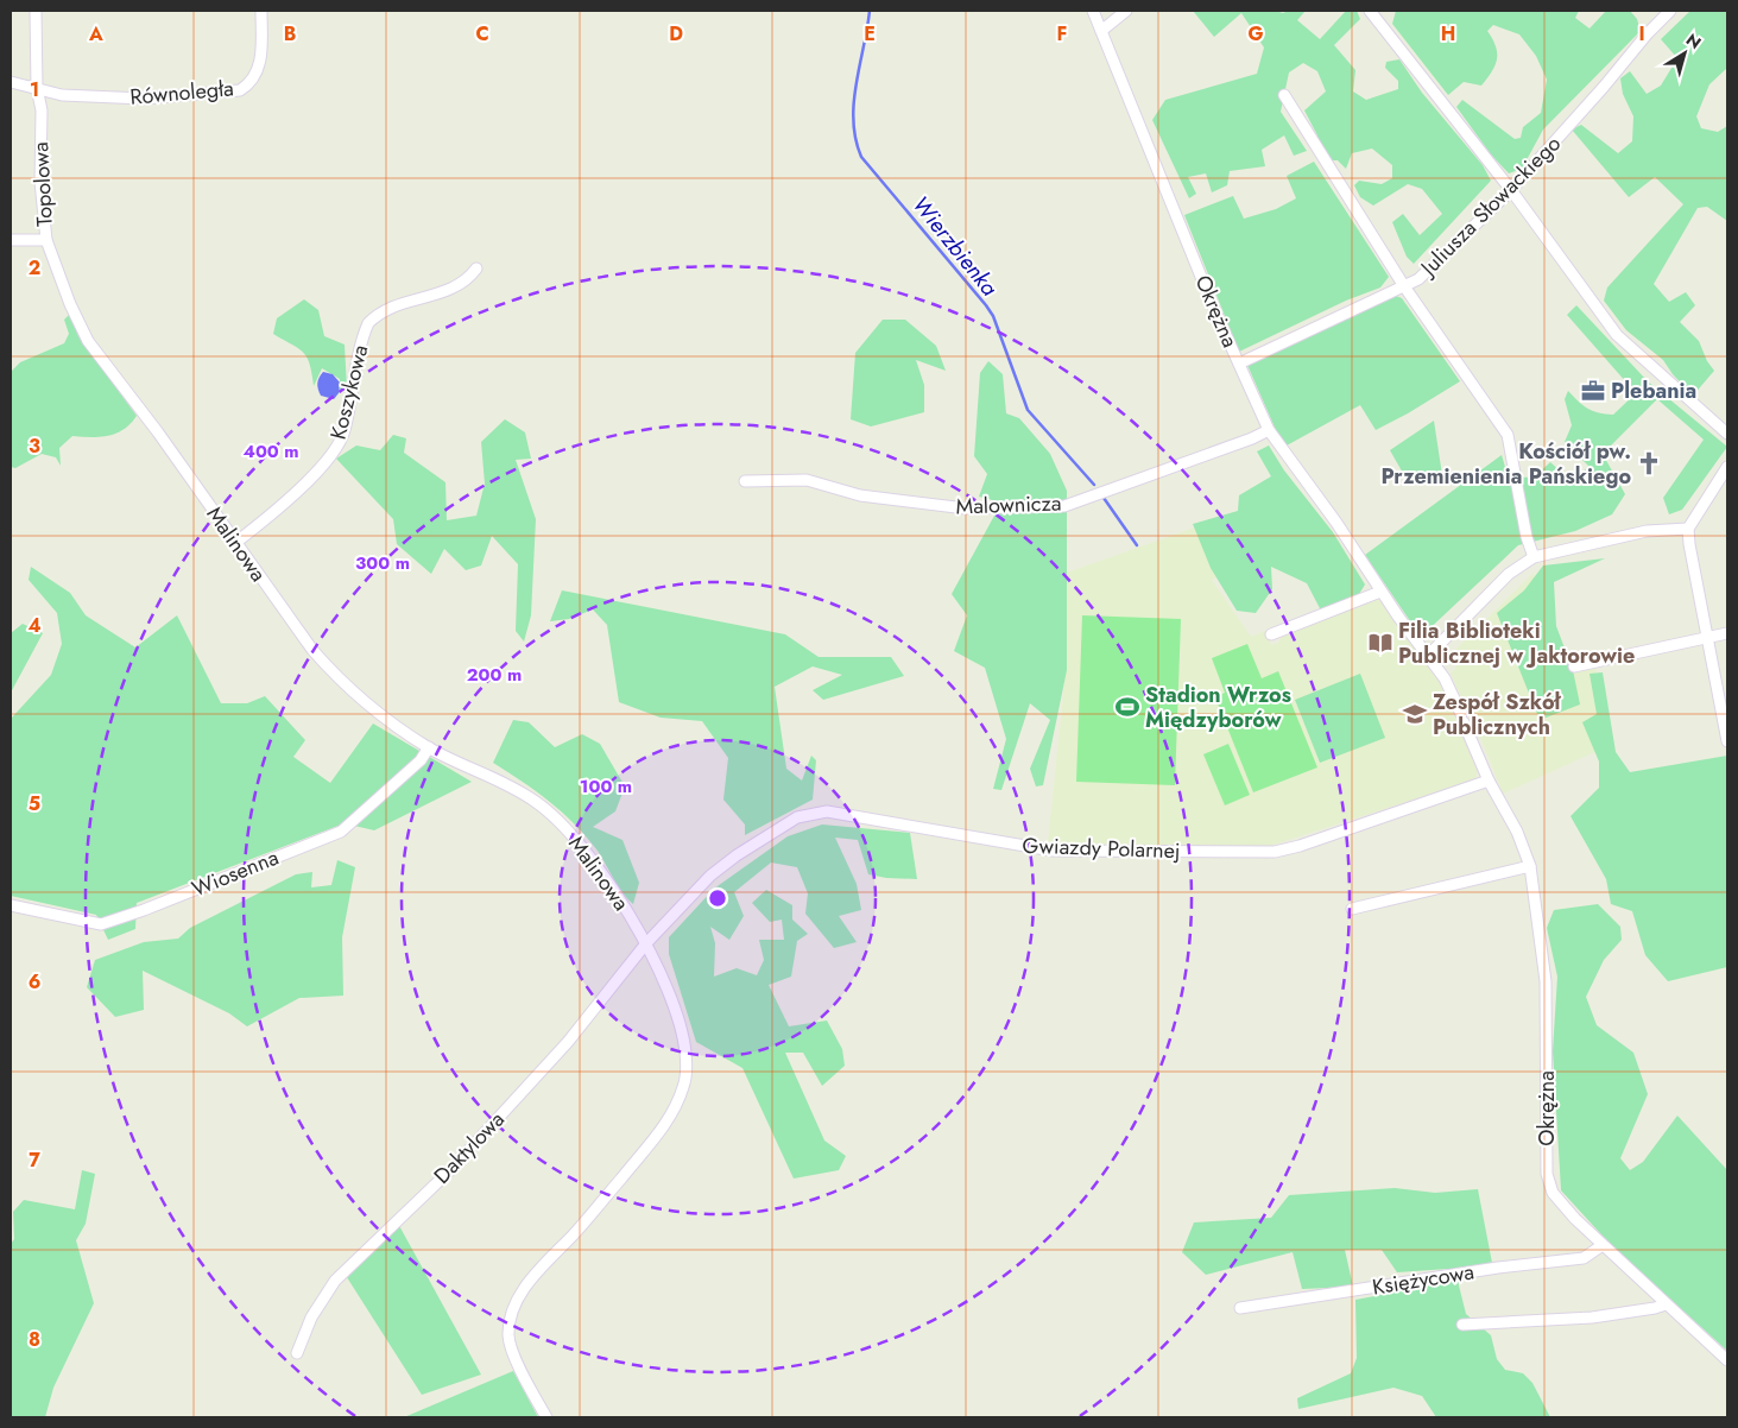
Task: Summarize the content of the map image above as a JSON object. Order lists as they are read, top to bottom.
{
  "streets": {
    "street": [
      "Równoległa",
      "Topolowa",
      "Juliusza Słowackiego",
      "Okrężna",
      "Koszykowa",
      "Malownicza",
      "Malinowa",
      "Gwiazdy Polarnej",
      "Wiosenna",
      "Daktylowa",
      "Księżycowa"
    ]
  },
  "crossings": [
    ["Równoległa", "Topolowa"],
    ["Topolowa", "Malinowa"],
    ["Juliusza Słowackiego", "Okrężna"],
    ["Okrężna", "Malownicza"],
    ["Okrężna", "Gwiazdy Polarnej"],
    ["Okrężna", "Księżycowa"],
    ["Koszykowa", "Malinowa"],
    ["Malinowa", "Gwiazdy Polarnej"],
    ["Malinowa", "Wiosenna"],
    ["Malinowa", "Daktylowa"],
    ["Gwiazdy Polarnej", "Daktylowa"]
  ],
  "water": ["Wierzbienka"],
  "places": {
    "office": ["Plebania"],
    "church": ["Kościół pw. Przemienienia Pańskiego"],
    "library": ["Filia Biblioteki Publicznej w Jaktorowie"],
    "sports": ["Stadion Wrzos Międzyborów"],
    "school or university": ["Zespół Szkół Publicznych"]
  },
  "north": "top right",
  "grid": {
    "columns": [
      "A",
      "B",
      "C",
      "D",
      "E",
      "F",
      "G",
      "H",
      "I"
    ],
    "rows": [
      "1",
      "2",
      "3",
      "4",
      "5",
      "6",
      "7",
      "8"
    ]
  },
  "rings": [
    "400 m",
    "300 m",
    "200 m",
    "100 m"
  ]
}
